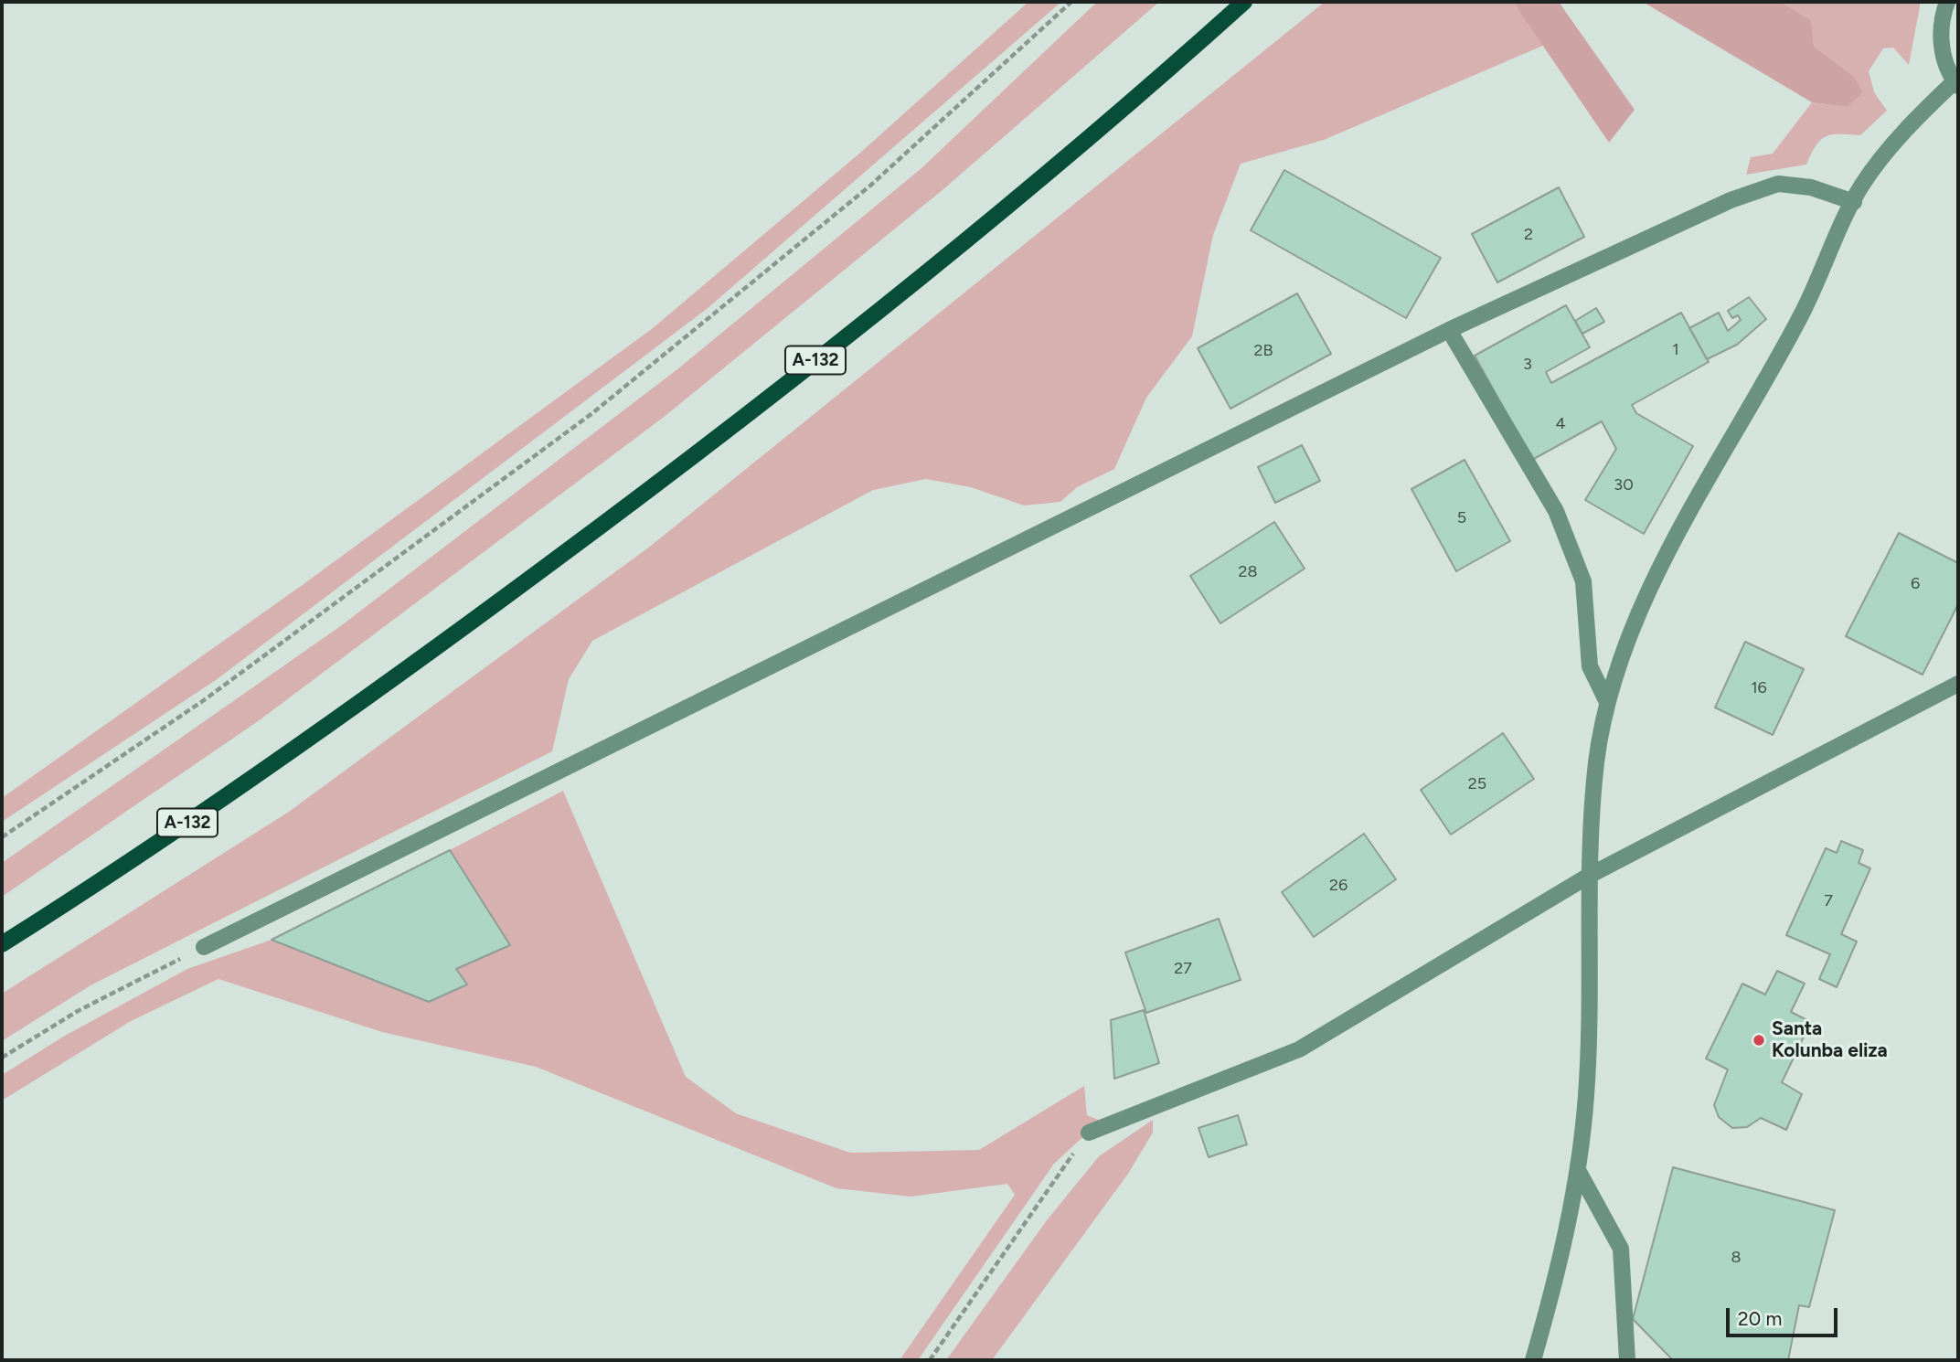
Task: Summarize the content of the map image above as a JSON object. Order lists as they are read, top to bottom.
{
  "streets": {
    "main road": ["A-132"]
  },
  "places": ["Santa Kolunba eliza"],
  "house_numbers": [
    "2",
    "1",
    "2B",
    "3",
    "4",
    "30",
    "5",
    "28",
    "6",
    "16",
    "25",
    "26",
    "7",
    "27",
    "8"
  ],
  "scale_bar": "20 m"
}
